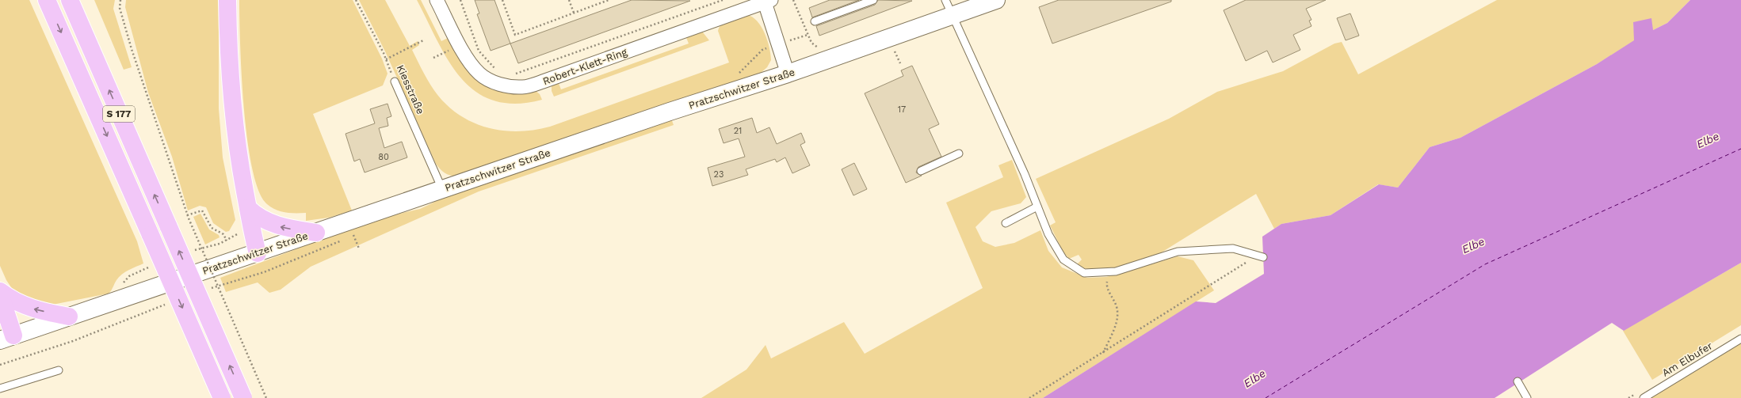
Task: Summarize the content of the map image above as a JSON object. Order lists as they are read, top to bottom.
{
  "streets": {
    "highway": ["S 177"],
    "street": ["Robert-Klett-Ring", "Pratzschwitzer Straße"],
    "lane": ["Kiesstraße", "Am Elbufer"]
  },
  "crossings": [
    ["Pratzschwitzer Straße", "Kiesstraße"]
  ],
  "water": ["Elbe"],
  "house_numbers": [
    "17",
    "21",
    "80",
    "23"
  ]
}
